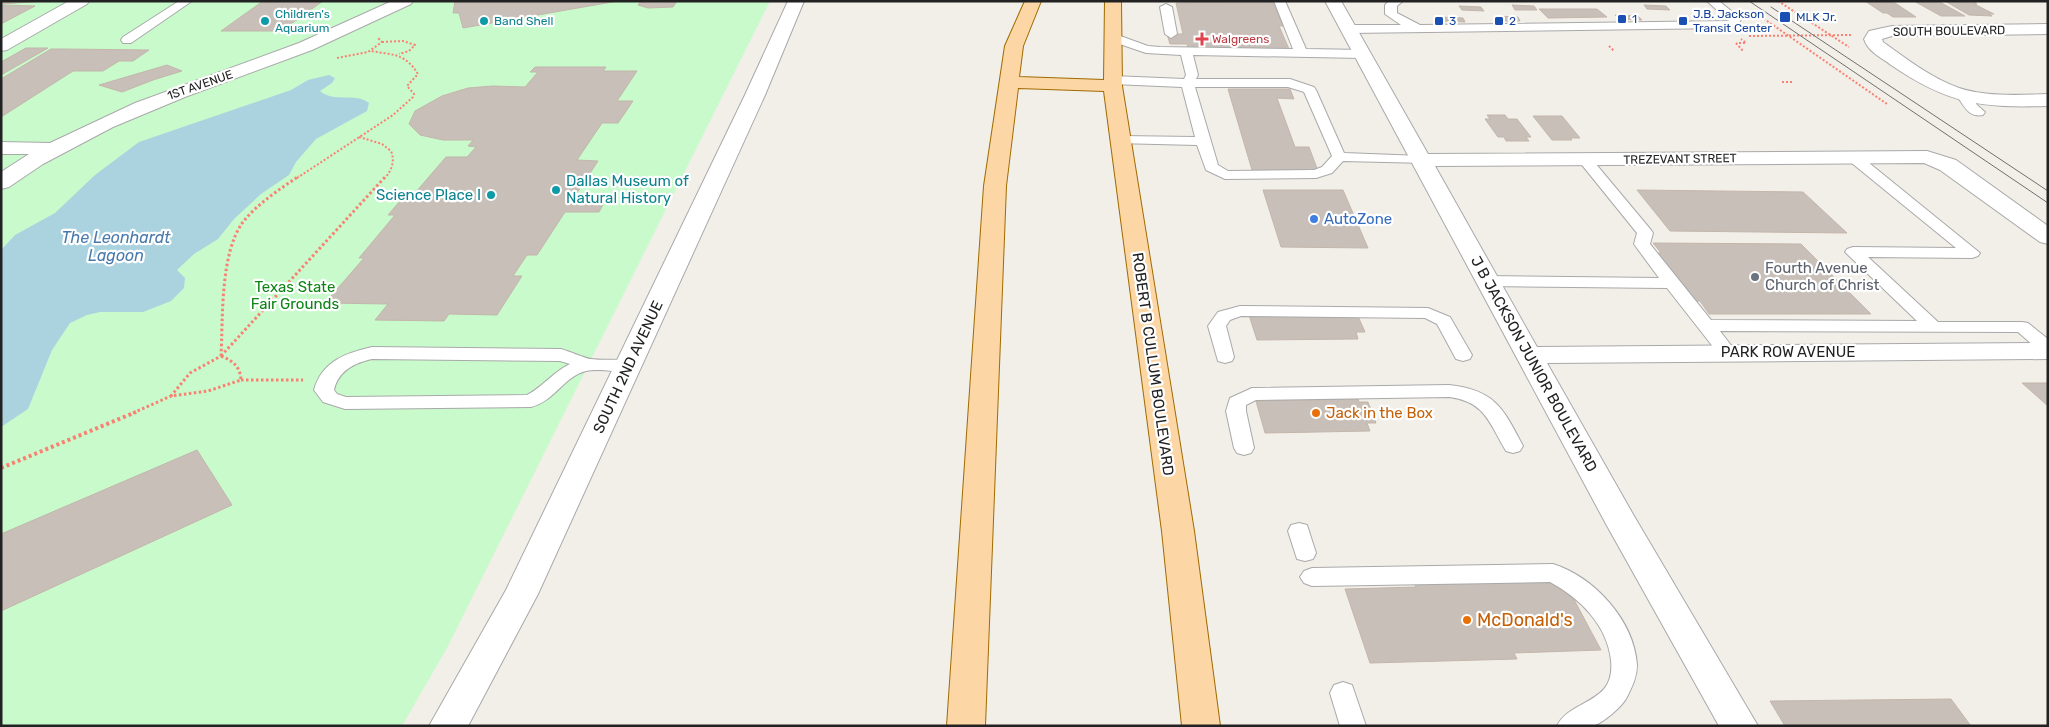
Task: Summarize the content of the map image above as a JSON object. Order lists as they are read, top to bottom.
{
  "streets": {
    "main road": ["ROBERT B CULLUM BOULEVARD"],
    "street": [
      "SOUTH BOULEVARD",
      "1ST AVENUE",
      "TREZEVANT STREET",
      "PARK ROW AVENUE",
      "J B JACKSON JUNIOR BOULEVARD",
      "SOUTH 2ND AVENUE"
    ]
  },
  "crossings": [
    ["TREZEVANT STREET", "J B JACKSON JUNIOR BOULEVARD"],
    ["PARK ROW AVENUE", "J B JACKSON JUNIOR BOULEVARD"]
  ],
  "water": ["The Leonhardt Lagoon"],
  "parks": ["Texas State Fair Grounds"],
  "places": {
    "transit": [
      "MLK Jr.",
      "1",
      "3",
      "2",
      "J.B. Jackson Transit Center"
    ],
    "other": [
      "Children's Aquarium",
      "Band Shell",
      "Dallas Museum of Natural History",
      "Science Place I",
      "AutoZone",
      "Fourth Avenue Church of Christ",
      "Jack in the Box",
      "McDonald's"
    ],
    "health": ["Walgreens"]
  }
}
